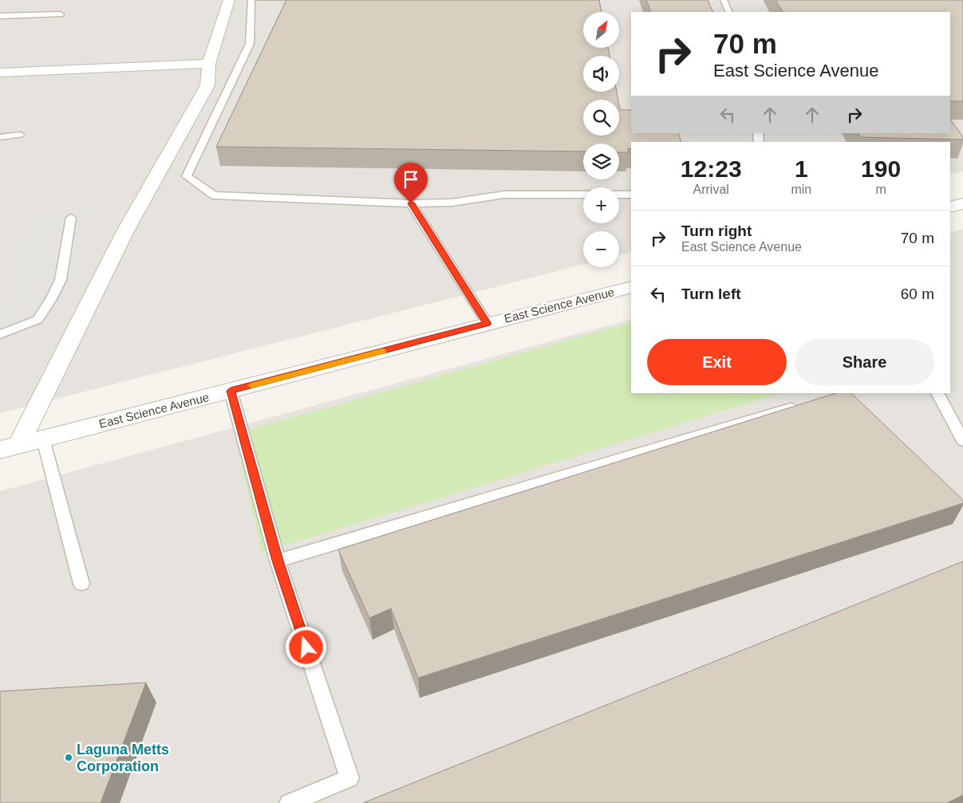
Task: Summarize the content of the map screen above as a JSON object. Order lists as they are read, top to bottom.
{
  "streets": {
    "street": ["East Science Avenue"]
  },
  "places": ["Laguna Metts Corporation"],
  "north": "top right",
  "page": {
    "map_buttons": ["+", "−"],
    "turn": ["70 m", "East Science Avenue"],
    "eta": [
      "12:23",
      "Arrival",
      "1",
      "min",
      "190",
      "m"
    ],
    "list": [
      {
        "name": "Turn right",
        "note": "East Science Avenue",
        "value": "70 m"
      },
      {
        "name": "Turn left",
        "value": "60 m"
      }
    ],
    "buttons": ["Exit", "Share"]
  }
}
